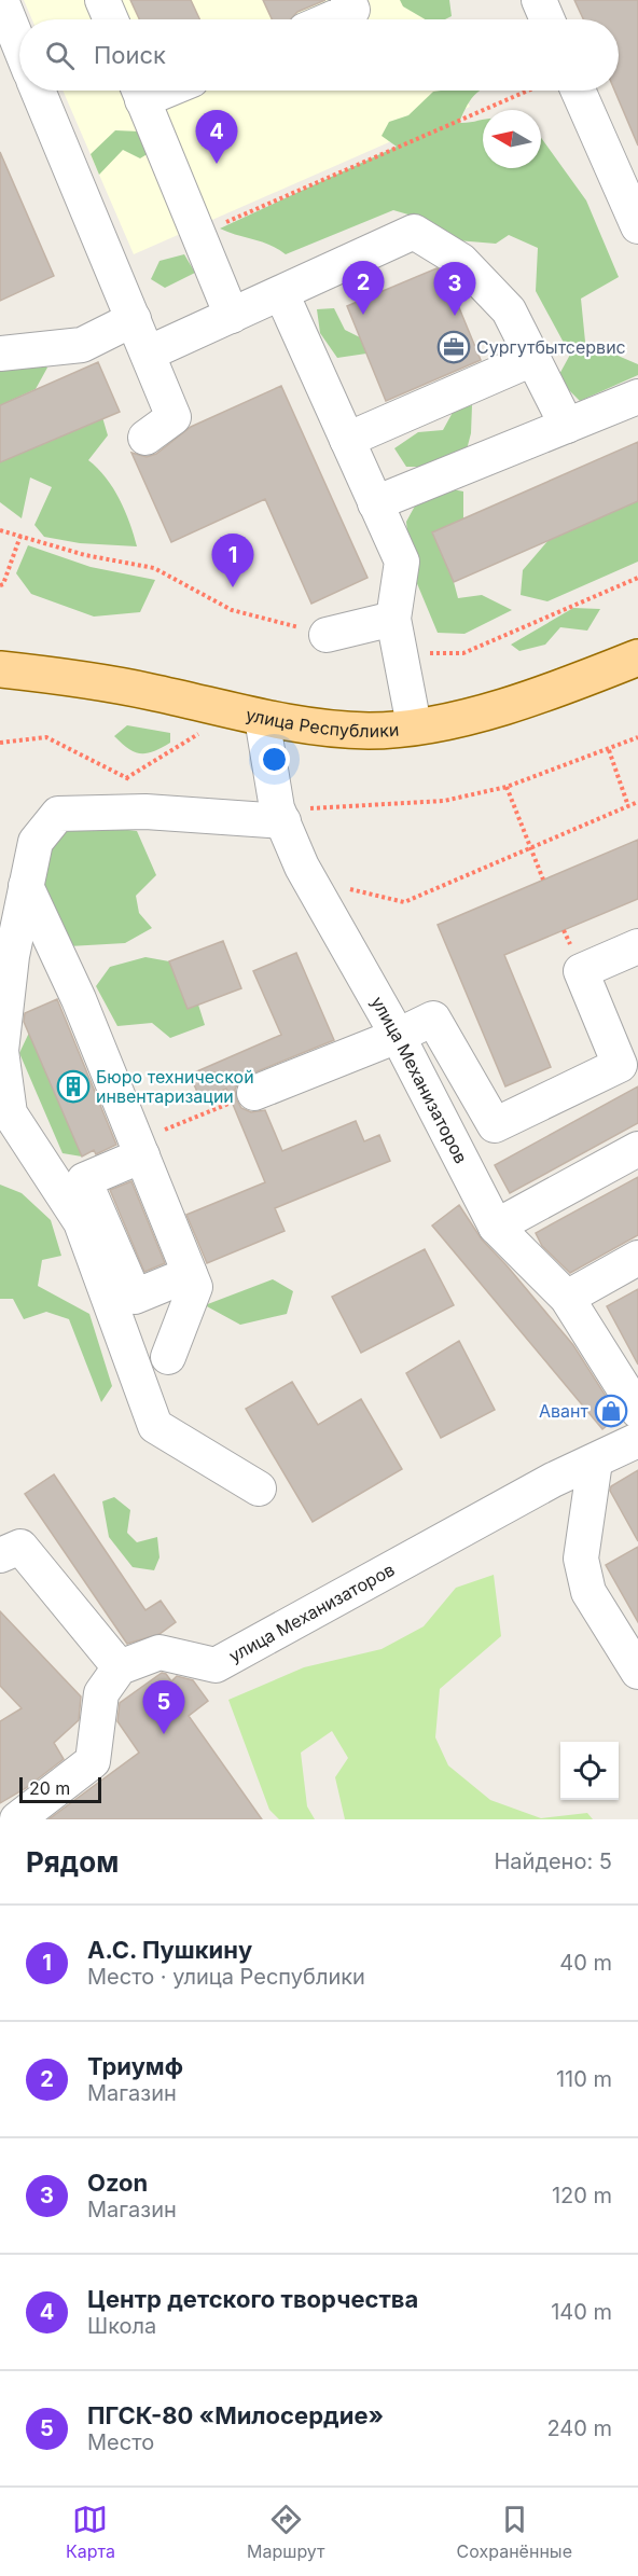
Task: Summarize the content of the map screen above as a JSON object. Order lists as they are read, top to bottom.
{
  "streets": {
    "main road": ["улица Республики"],
    "lane": ["улица Механизаторов"]
  },
  "crossings": [
    ["улица Республики", "улица Механизаторов"]
  ],
  "places": {
    "office": ["Сургутбытсервис"],
    "building": ["Бюро технической инвентаризации"],
    "shop": ["Авант"]
  },
  "scale_bar": "20 m",
  "north": "left",
  "page": {
    "search": "Поиск",
    "pins": [
      "4",
      "2",
      "3",
      "1",
      "5"
    ],
    "scale": "20 m",
    "heading": ["Рядом", "Найдено: 5"],
    "list": [
      {
        "mark": "1",
        "name": "А.С. Пушкину",
        "note": "Место · улица Республики",
        "value": "40 m"
      },
      {
        "mark": "2",
        "name": "Триумф",
        "note": "Магазин",
        "value": "110 m"
      },
      {
        "mark": "3",
        "name": "Ozon",
        "note": "Магазин",
        "value": "120 m"
      },
      {
        "mark": "4",
        "name": "Центр детского творчества",
        "note": "Школа",
        "value": "140 m"
      },
      {
        "mark": "5",
        "name": "ПГСК-80 «Милосердие»",
        "note": "Место",
        "value": "240 m"
      }
    ],
    "nav": ["Карта", "Маршрут", "Сохранённые"]
  }
}
